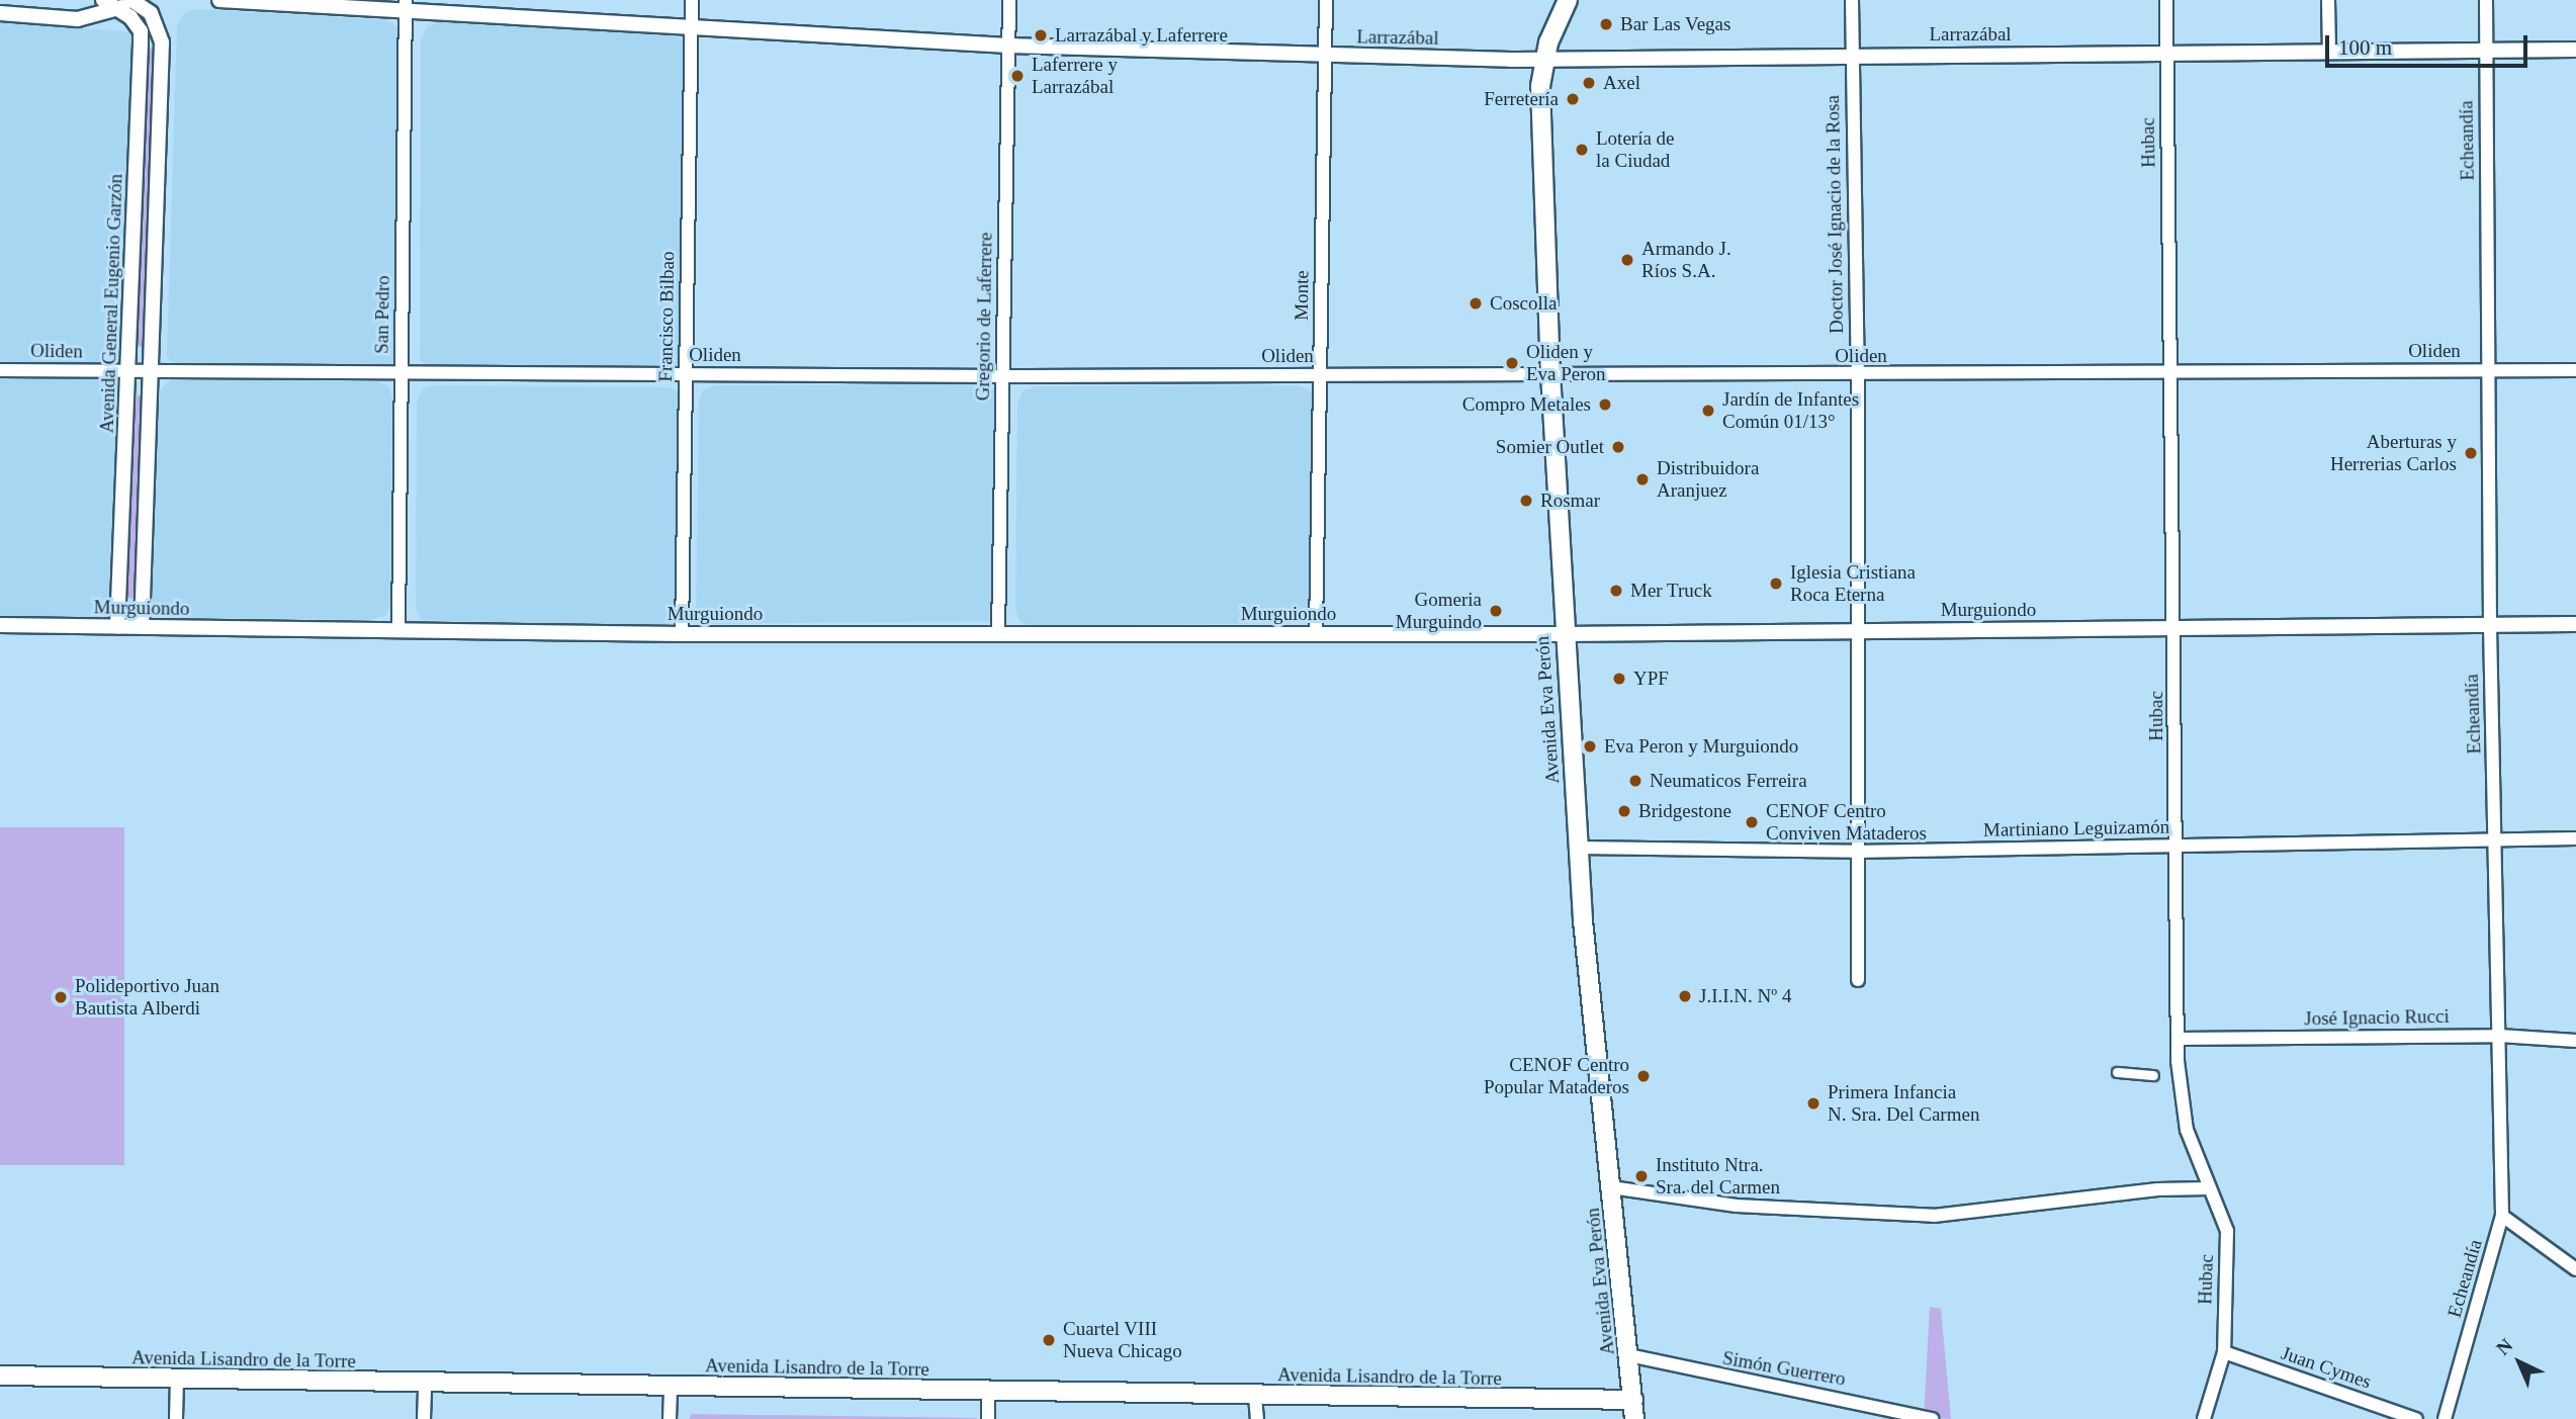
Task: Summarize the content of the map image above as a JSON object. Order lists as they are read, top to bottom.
{
  "streets": {
    "main road": ["Avenida Eva Perón", "Avenida Lisandro de la Torre"],
    "street": [
      "Larrazábal",
      "Echeandía",
      "Hubac",
      "Doctor José Ignacio de la Rosa",
      "Monte",
      "Avenida General Eugenio Garzón",
      "San Pedro",
      "Francisco Bilbao",
      "Gregorio de Laferrere",
      "Oliden",
      "Murguiondo",
      "Martiniano Leguizamón",
      "José Ignacio Rucci",
      "Juan Cymes",
      "Simón Guerrero"
    ]
  },
  "crossings": [
    ["Larrazábal", "Echeandía"],
    ["Larrazábal", "Hubac"],
    ["Larrazábal", "Doctor José Ignacio de la Rosa"],
    ["Larrazábal", "Monte"],
    ["Larrazábal", "San Pedro"],
    ["Larrazábal", "Francisco Bilbao"],
    ["Larrazábal", "Gregorio de Laferrere"],
    ["Larrazábal", "Avenida Eva Perón"],
    ["Echeandía", "Oliden"],
    ["Echeandía", "Murguiondo"],
    ["Echeandía", "Martiniano Leguizamón"],
    ["Echeandía", "José Ignacio Rucci"],
    ["Hubac", "Oliden"],
    ["Hubac", "Murguiondo"],
    ["Hubac", "Martiniano Leguizamón"],
    ["Hubac", "José Ignacio Rucci"],
    ["Hubac", "Juan Cymes"],
    ["Doctor José Ignacio de la Rosa", "Oliden"],
    ["Doctor José Ignacio de la Rosa", "Murguiondo"],
    ["Doctor José Ignacio de la Rosa", "Martiniano Leguizamón"],
    ["Monte", "Oliden"],
    ["Monte", "Murguiondo"],
    ["Avenida General Eugenio Garzón", "Oliden"],
    ["Avenida General Eugenio Garzón", "Murguiondo"],
    ["San Pedro", "Oliden"],
    ["San Pedro", "Murguiondo"],
    ["Francisco Bilbao", "Oliden"],
    ["Francisco Bilbao", "Murguiondo"],
    ["Gregorio de Laferrere", "Oliden"],
    ["Gregorio de Laferrere", "Murguiondo"],
    ["Oliden", "Avenida Eva Perón"],
    ["Murguiondo", "Avenida Eva Perón"],
    ["Avenida Eva Perón", "Martiniano Leguizamón"],
    ["Avenida Eva Perón", "Avenida Lisandro de la Torre"],
    ["Avenida Eva Perón", "Simón Guerrero"]
  ],
  "places": [
    "Bar Las Vegas",
    "Larrazábal y Laferrere",
    "Laferrere y Larrazábal",
    "Axel",
    "Ferretería",
    "Lotería de la Ciudad",
    "Armando J. Ríos S.A.",
    "Coscolla",
    "Oliden y Eva Peron",
    "Compro Metales",
    "Jardín de Infantes Común 01/13°",
    "Somier Outlet",
    "Aberturas y Herrerias Carlos",
    "Distribuidora Aranjuez",
    "Rosmar",
    "Iglesia Cristiana Roca Eterna",
    "Mer Truck",
    "Gomeria Murguindo",
    "YPF",
    "Eva Peron y Murguiondo",
    "Neumaticos Ferreira",
    "Bridgestone",
    "CENOF Centro Conviven Mataderos",
    "J.I.I.N. Nº 4",
    "Polideportivo Juan Bautista Alberdi",
    "CENOF Centro Popular Mataderos",
    "Primera Infancia N. Sra. Del Carmen",
    "Instituto Ntra. Sra. del Carmen",
    "Cuartel VIII Nueva Chicago"
  ],
  "scale_bar": "100 m",
  "north": "top left"
}
